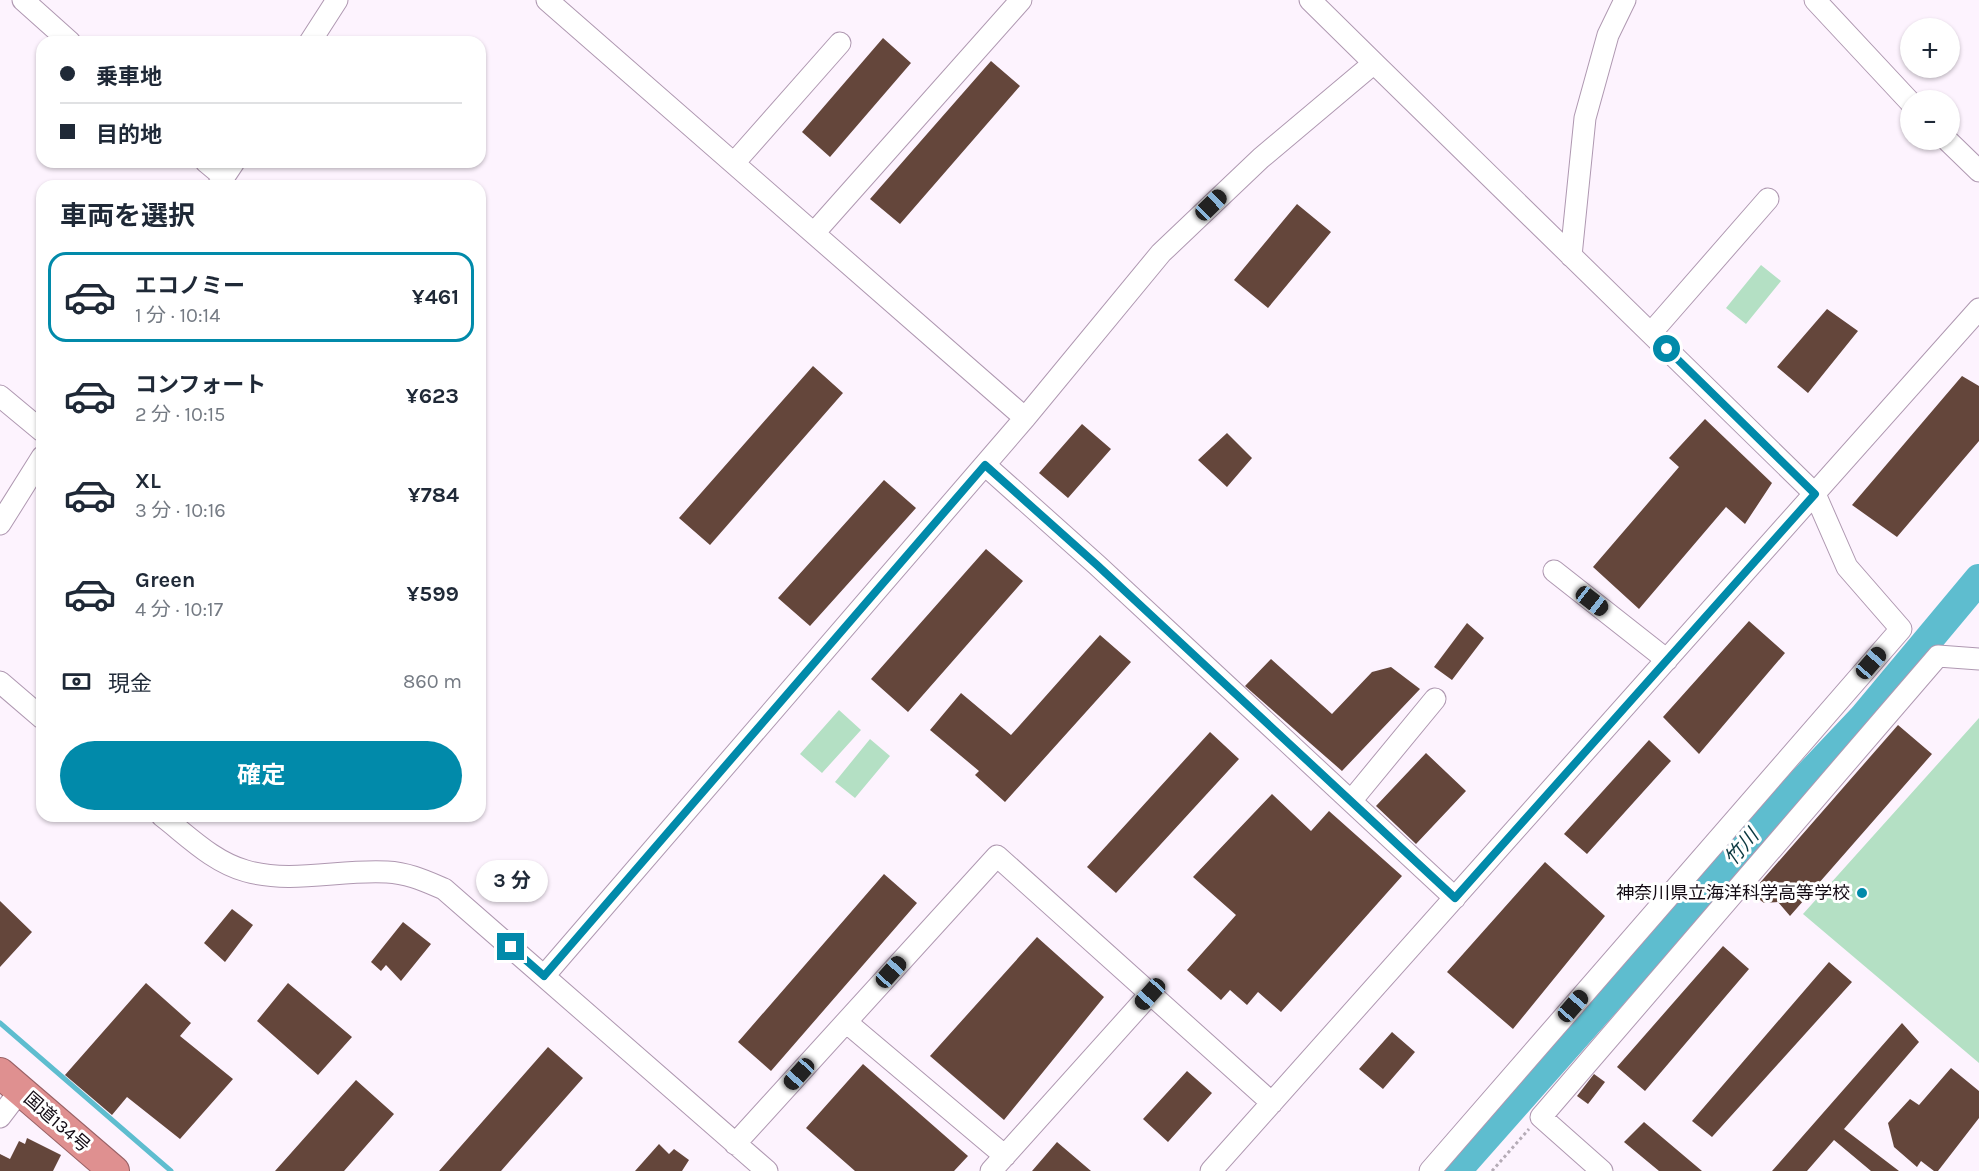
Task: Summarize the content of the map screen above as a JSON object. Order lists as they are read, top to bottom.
{
  "streets": {
    "highway": ["国道134号"]
  },
  "water": ["竹川"],
  "places": ["神奈川県立海洋科学高等学校"],
  "page": {
    "map_buttons": ["+", "−"],
    "banner": ["乗車地", "目的地"],
    "heading": "車両を選択",
    "list": [
      {
        "name": "エコノミー",
        "note": "1 分 · 10:14",
        "value": "¥461"
      },
      {
        "name": "コンフォート",
        "note": "2 分 · 10:15",
        "value": "¥623"
      },
      {
        "name": "XL",
        "note": "3 分 · 10:16",
        "value": "¥784"
      },
      {
        "name": "Green",
        "note": "4 分 · 10:17",
        "value": "¥599"
      }
    ],
    "pay": ["現金", "860 m"],
    "buttons": "確定",
    "bubble": "3 分"
  }
}
